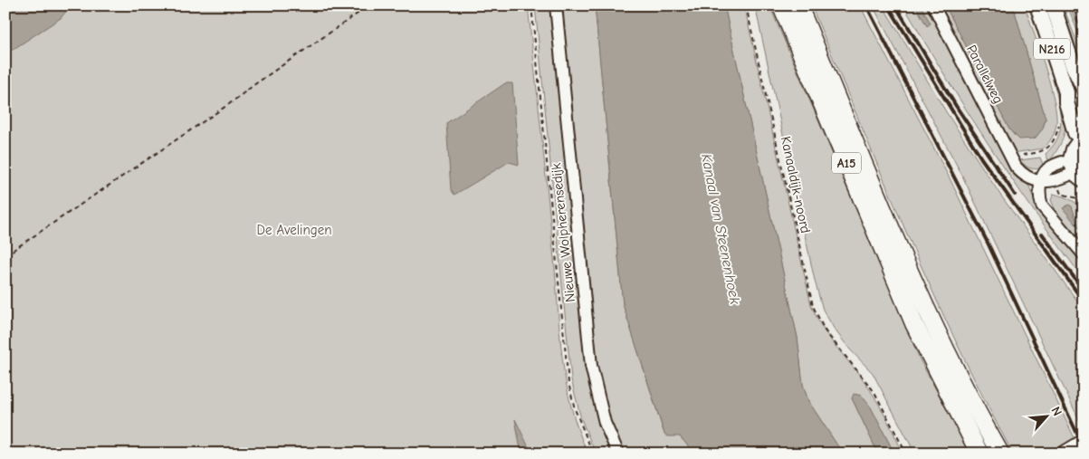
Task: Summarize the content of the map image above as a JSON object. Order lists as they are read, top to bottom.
{
  "streets": {
    "highway": ["A15"],
    "main road": ["N216"],
    "street": ["Parallelweg", "Nieuwe Wolpherensedijk"],
    "path": ["Kanaaldijk-noord"]
  },
  "water": ["Kanaal van Steenenhoek"],
  "parks": ["De Avelingen"],
  "north": "top right"
}
